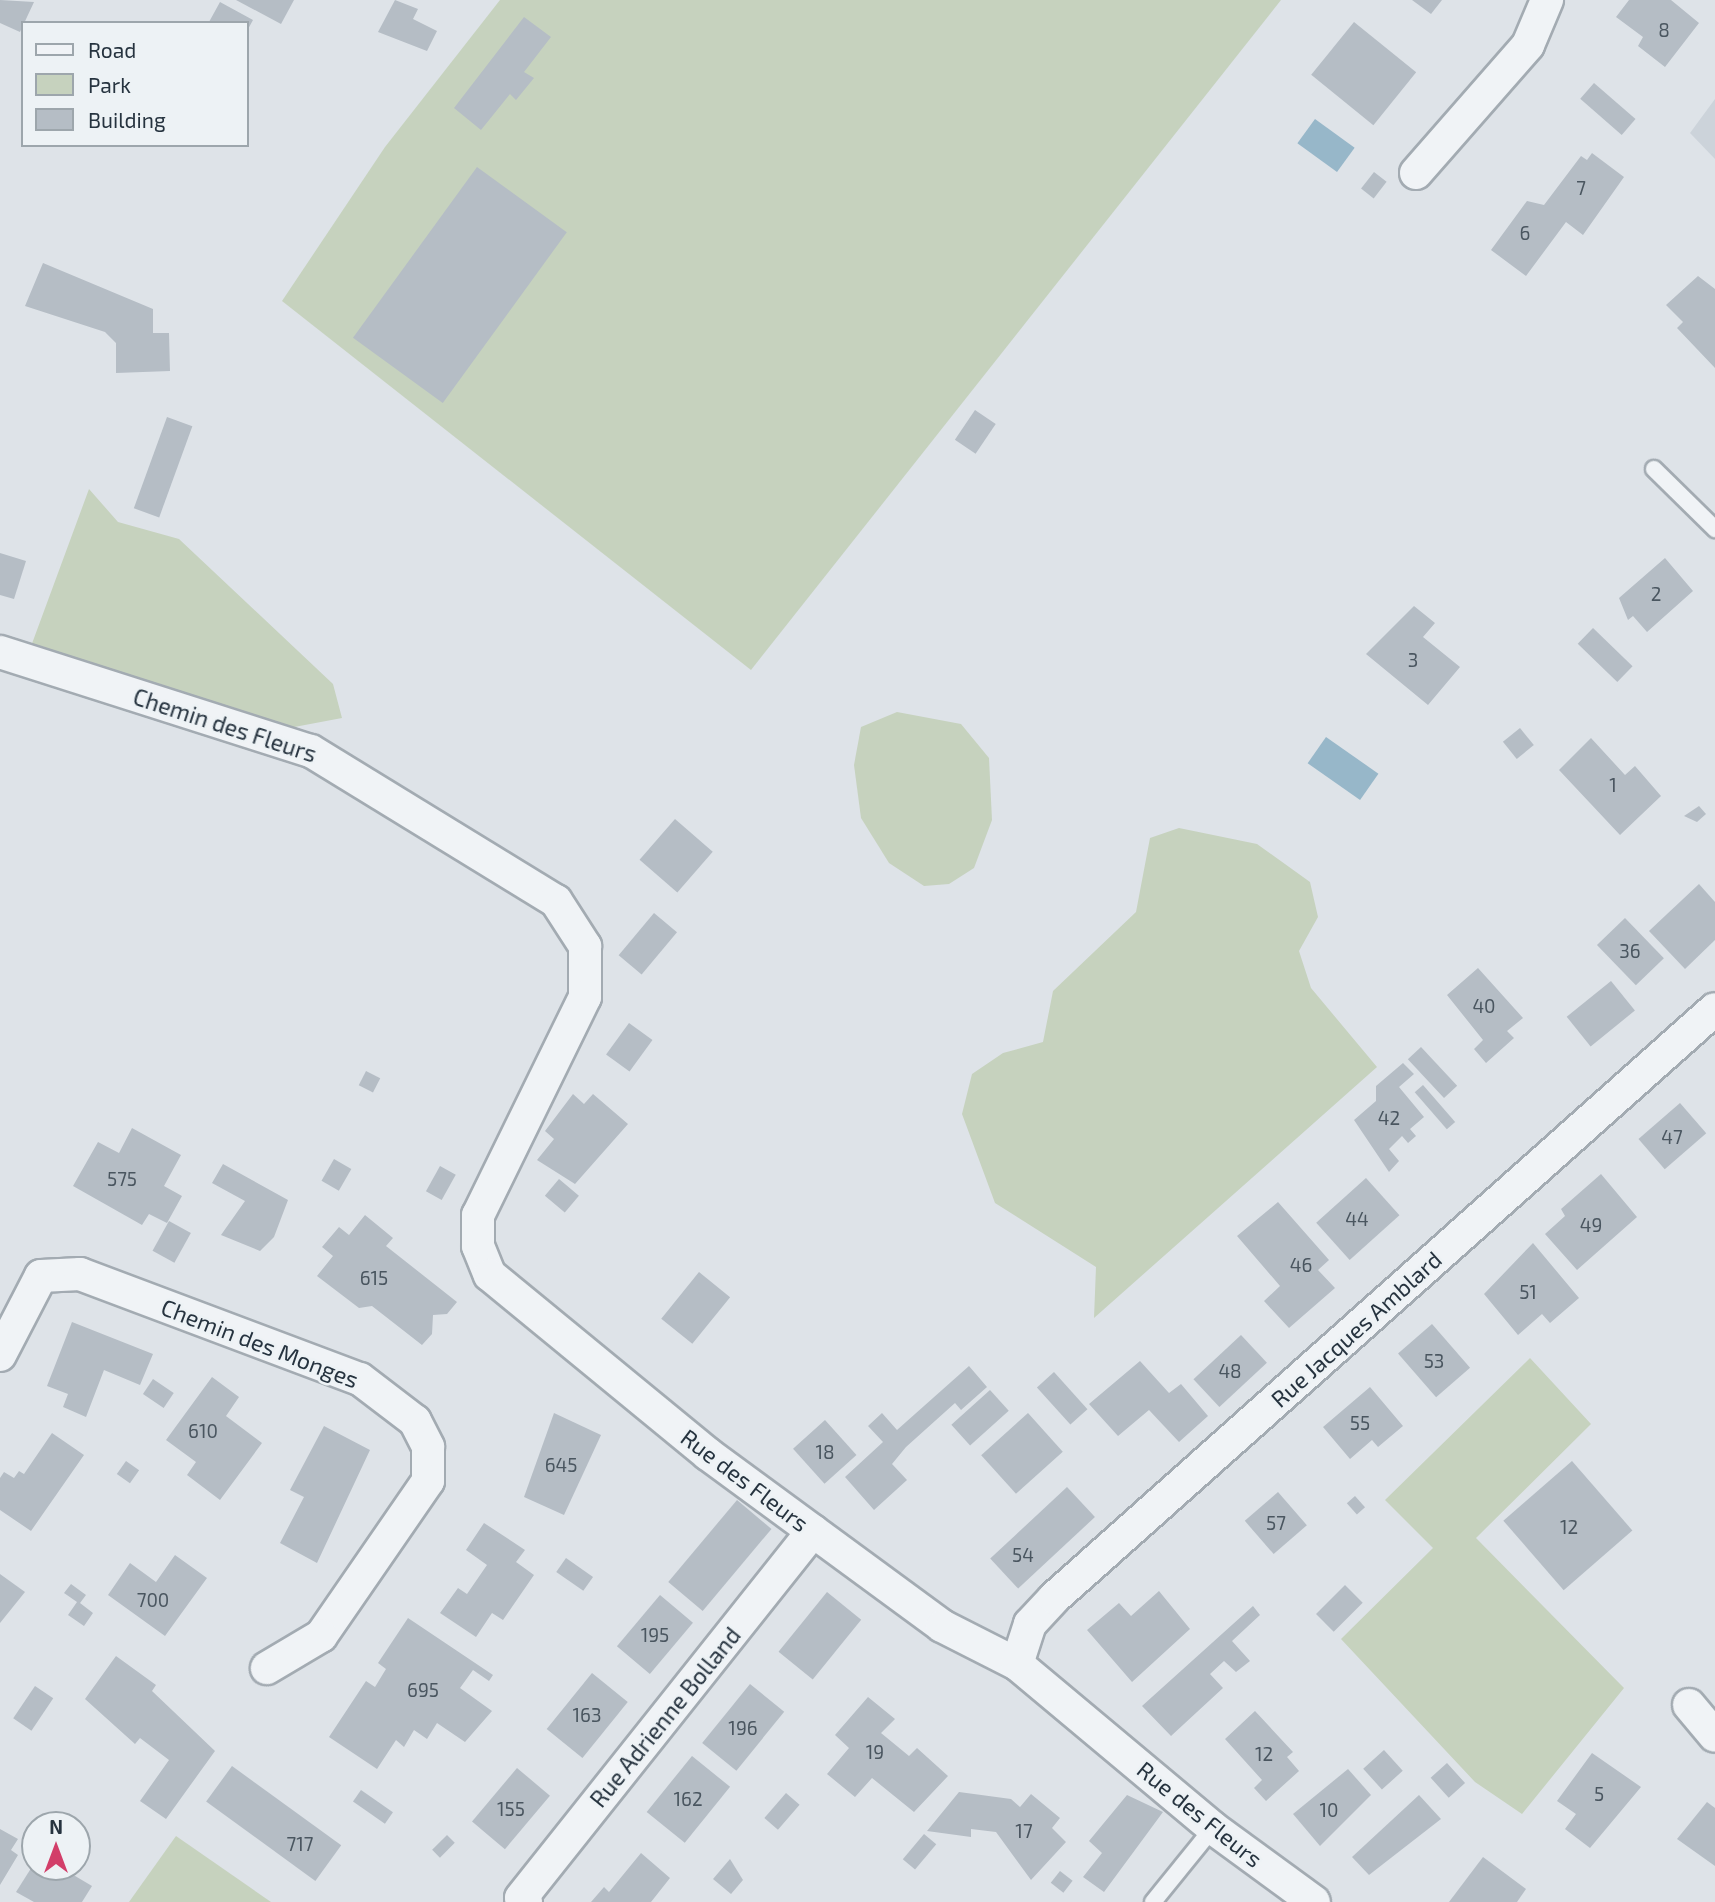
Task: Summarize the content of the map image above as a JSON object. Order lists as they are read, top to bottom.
{
  "streets": {
    "street": [
      "Chemin des Fleurs",
      "Rue Jacques Amblard",
      "Chemin des Monges",
      "Rue des Fleurs",
      "Rue Adrienne Bolland"
    ]
  },
  "crossings": [
    ["Chemin des Fleurs", "Rue des Fleurs"],
    ["Rue Jacques Amblard", "Rue des Fleurs"],
    ["Rue des Fleurs", "Rue Adrienne Bolland"]
  ],
  "house_numbers": [
    "8",
    "7",
    "6",
    "2",
    "3",
    "1",
    "36",
    "40",
    "42",
    "47",
    "575",
    "44",
    "49",
    "46",
    "615",
    "51",
    "53",
    "48",
    "55",
    "610",
    "18",
    "645",
    "57",
    "12",
    "54",
    "700",
    "195",
    "695",
    "163",
    "196",
    "19",
    "12",
    "5",
    "162",
    "155",
    "10",
    "17",
    "717"
  ],
  "legend": ["Road", "Park", "Building"],
  "north": "top"
}
